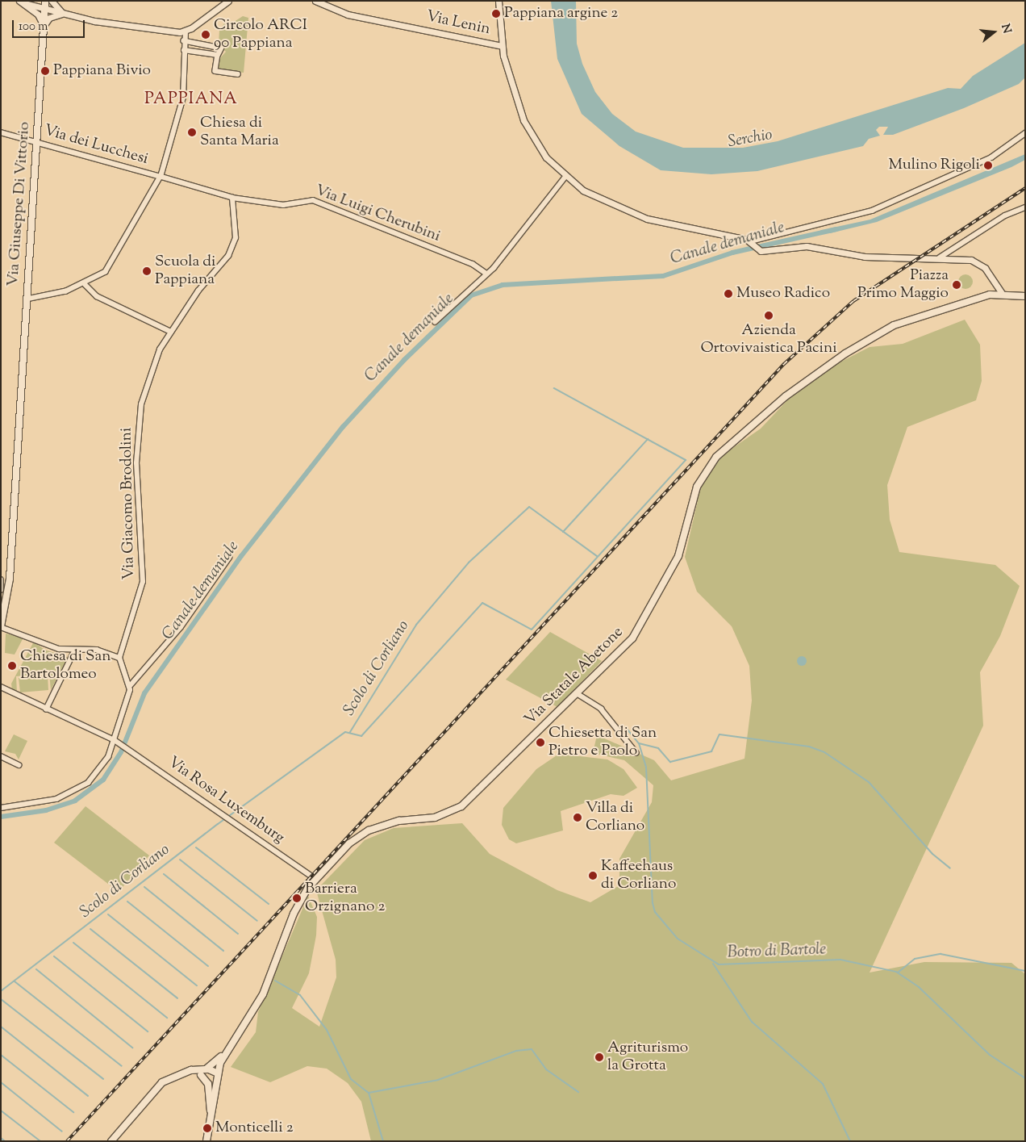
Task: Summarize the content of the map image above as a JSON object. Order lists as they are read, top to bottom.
{
  "streets": {
    "main road": ["Via Giuseppe Di Vittorio", "Via Statale Abetone"],
    "street": [
      "Via Lenin",
      "Via dei Lucchesi",
      "Via Luigi Cherubini",
      "Via Giacomo Brodolini",
      "Via Rosa Luxemburg"
    ]
  },
  "crossings": [
    ["Via dei Lucchesi", "Via Giuseppe Di Vittorio"],
    ["Via Luigi Cherubini", "Via Giacomo Brodolini"]
  ],
  "districts": ["PAPPIANA"],
  "water": [
    "Serchio",
    "Canale demaniale",
    "Scolo di Corliano",
    "Botro di Bartole"
  ],
  "places": [
    "Pappiana argine 2",
    "Circolo ARCI 90 Pappiana",
    "Pappiana Bivio",
    "Chiesa di Santa Maria",
    "Mulino Rigoli",
    "Scuola di Pappiana",
    "Piazza Primo Maggio",
    "Museo Radico",
    "Azienda Ortovivaistica Pacini",
    "Chiesa di San Bartolomeo",
    "Chiesetta di San Pietro e Paolo",
    "Villa di Corliano",
    "Kaffeehaus di Corliano",
    "Barriera Orzignano 2",
    "Agriturismo la Grotta",
    "Monticelli 2"
  ],
  "scale_bar": "100 m",
  "north": "right"
}
